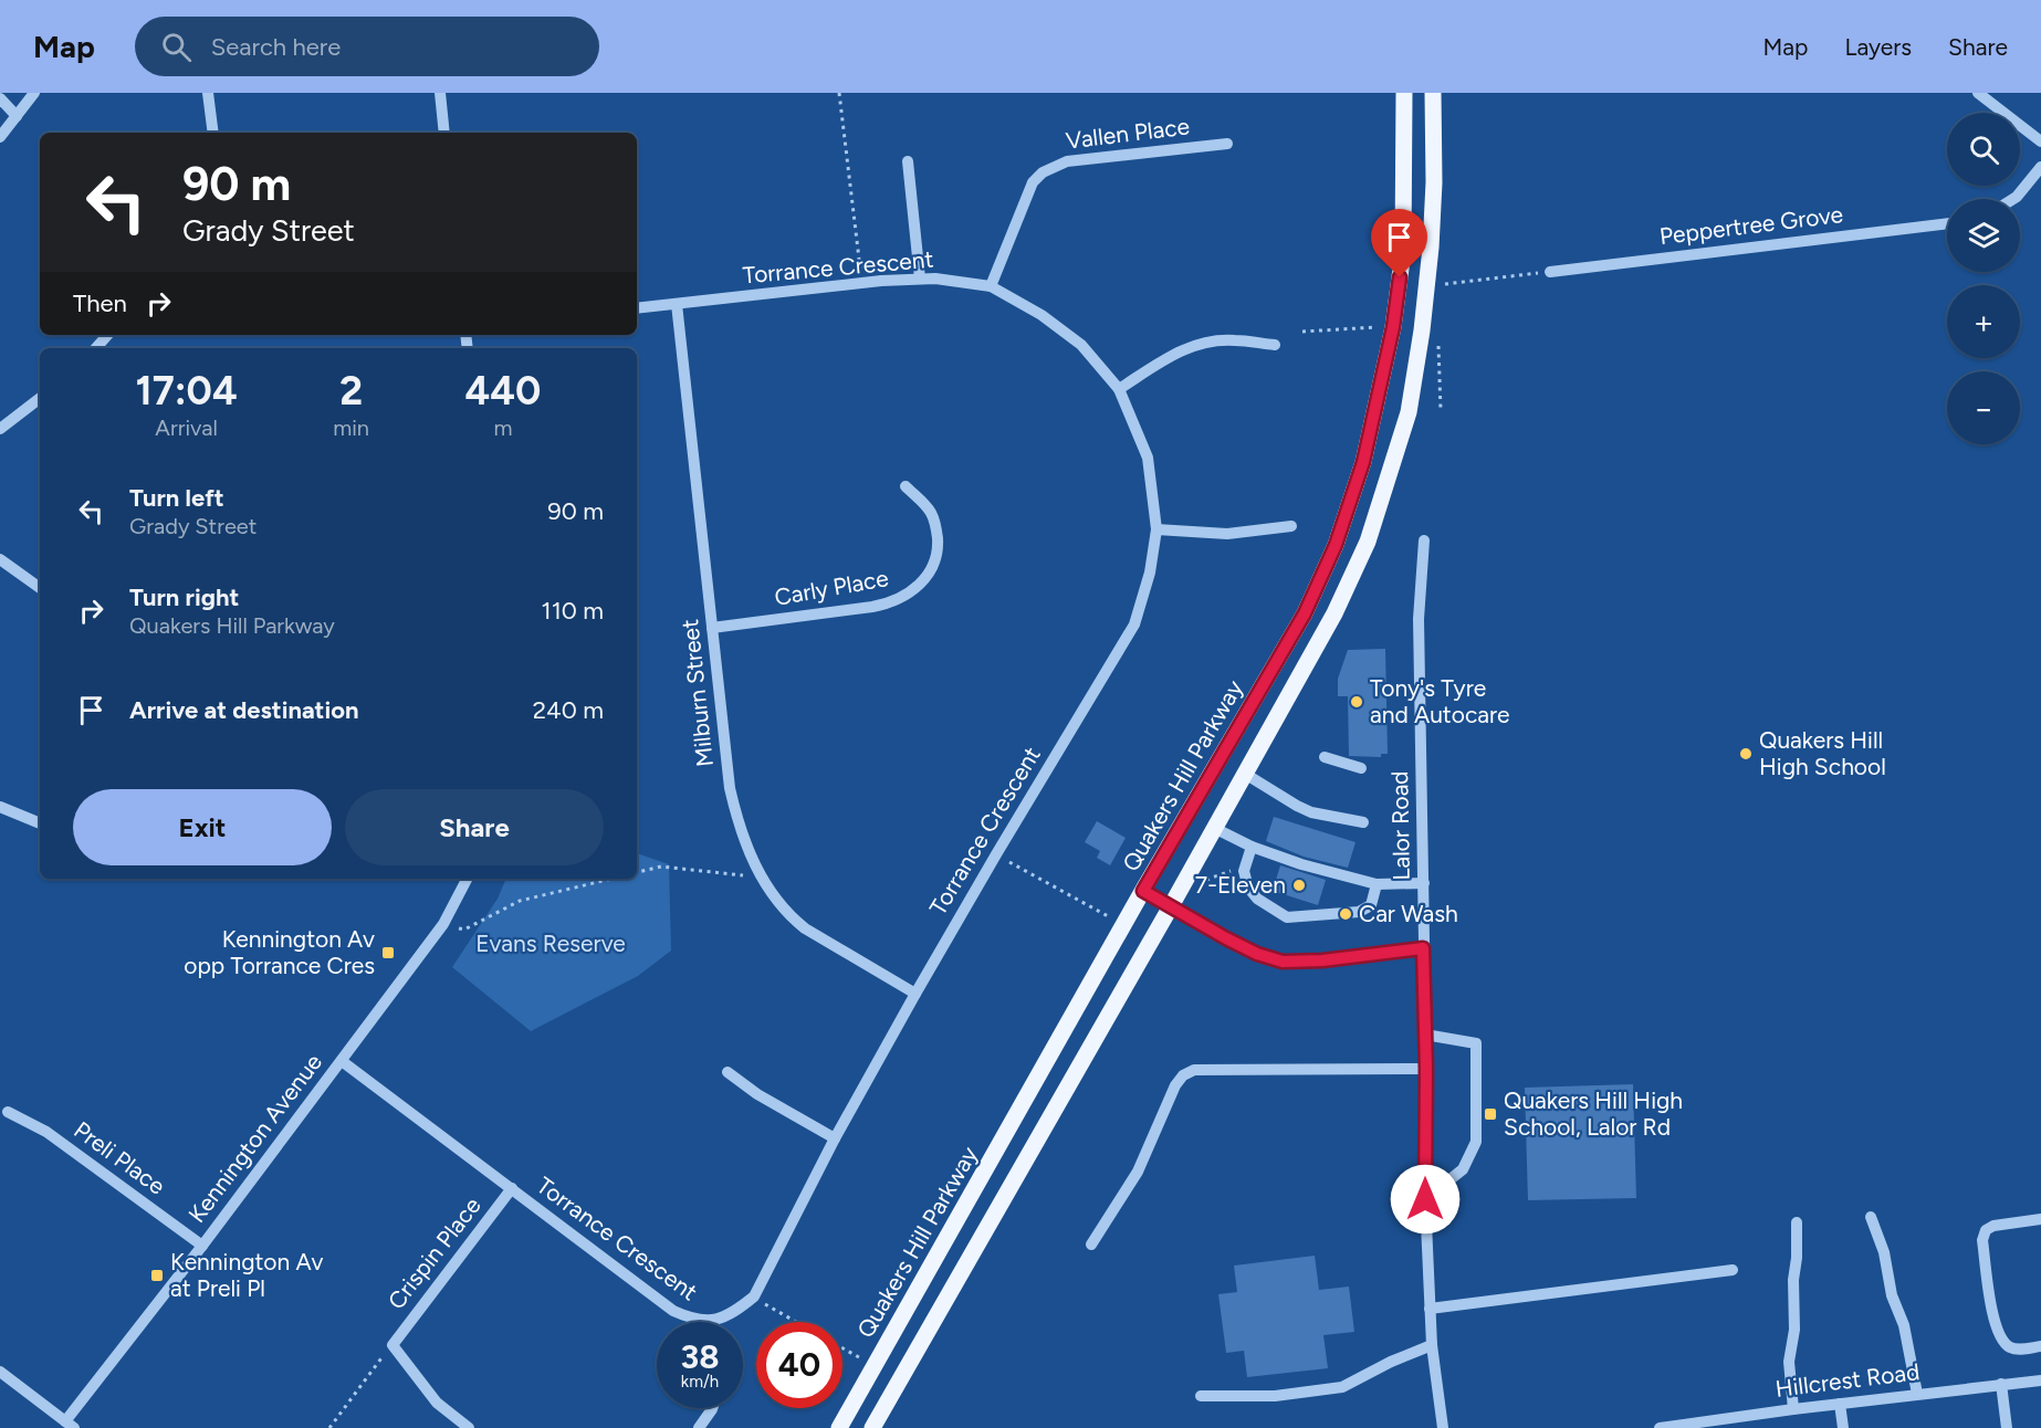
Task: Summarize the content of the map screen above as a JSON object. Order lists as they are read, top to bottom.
{
  "streets": {
    "main road": ["Quakers Hill Parkway"],
    "street": [
      "Vallen Place",
      "Peppertree Grove",
      "Torrance Crescent",
      "Carly Place",
      "Milburn Street",
      "Lalor Road",
      "Kennington Avenue",
      "Preli Place",
      "Crispin Place",
      "Hillcrest Road"
    ]
  },
  "crossings": [
    ["Vallen Place", "Torrance Crescent"],
    ["Torrance Crescent", "Milburn Street"],
    ["Torrance Crescent", "Kennington Avenue"],
    ["Torrance Crescent", "Crispin Place"],
    ["Carly Place", "Milburn Street"],
    ["Kennington Avenue", "Preli Place"]
  ],
  "parks": ["Evans Reserve"],
  "places": {
    "other": [
      "Tony's Tyre and Autocare",
      "Quakers Hill High School",
      "7-Eleven",
      "Car Wash"
    ],
    "transit": ["Kennington Av opp Torrance Cres", "Quakers Hill High School, Lalor Rd", "Kennington Av at Preli Pl"]
  },
  "page": {
    "header": "Map",
    "search": "Search here",
    "nav": ["Map", "Layers", "Share"],
    "map_buttons": ["+", "−"],
    "turn": ["90 m", "Grady Street"],
    "then": "Then",
    "eta": [
      "17:04",
      "Arrival",
      "2",
      "min",
      "440",
      "m"
    ],
    "list": [
      {
        "name": "Turn left",
        "note": "Grady Street",
        "value": "90 m"
      },
      {
        "name": "Turn right",
        "note": "Quakers Hill Parkway",
        "value": "110 m"
      },
      {
        "name": "Arrive at destination",
        "value": "240 m"
      }
    ],
    "buttons": ["Exit", "Share"],
    "speed": "38 km/h",
    "limit": "40"
  }
}
